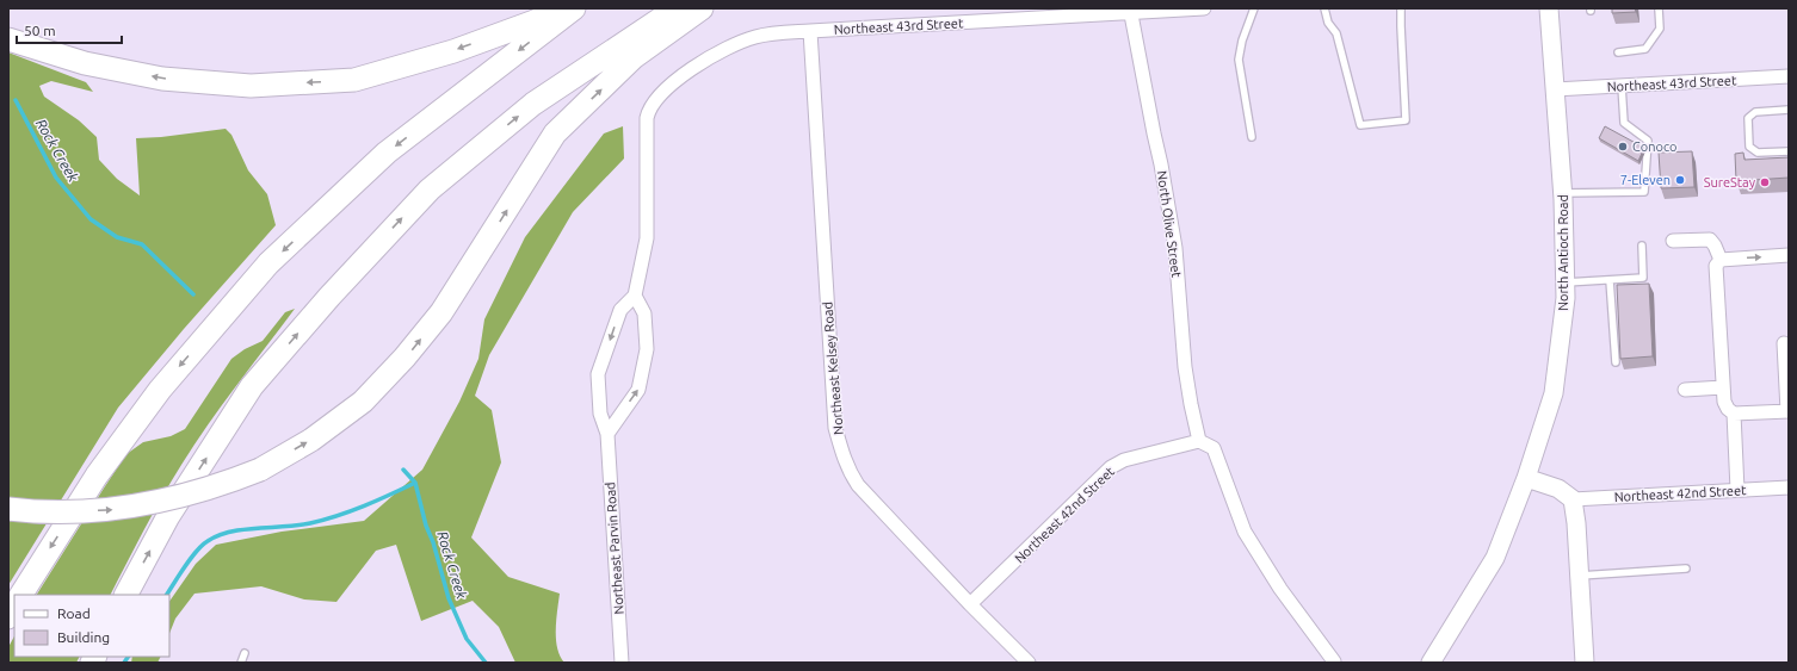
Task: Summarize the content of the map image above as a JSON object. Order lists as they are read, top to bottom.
{
  "streets": {
    "main road": ["North Antioch Road"],
    "street": [
      "Northeast 43rd Street",
      "North Olive Street",
      "Northeast Kelsey Road",
      "Northeast 42nd Street",
      "Northeast Parvin Road"
    ]
  },
  "crossings": [
    ["Northeast 43rd Street", "North Olive Street"],
    ["Northeast 43rd Street", "North Antioch Road"],
    ["Northeast 43rd Street", "Northeast Kelsey Road"],
    ["Northeast 43rd Street", "Northeast Parvin Road"],
    ["North Olive Street", "Northeast 42nd Street"],
    ["Northeast Kelsey Road", "Northeast 42nd Street"]
  ],
  "water": ["Rock Creek"],
  "places": ["Conoco", "7-Eleven", "SureStay"],
  "legend": ["Road", "Building"],
  "scale_bar": "50 m"
}
